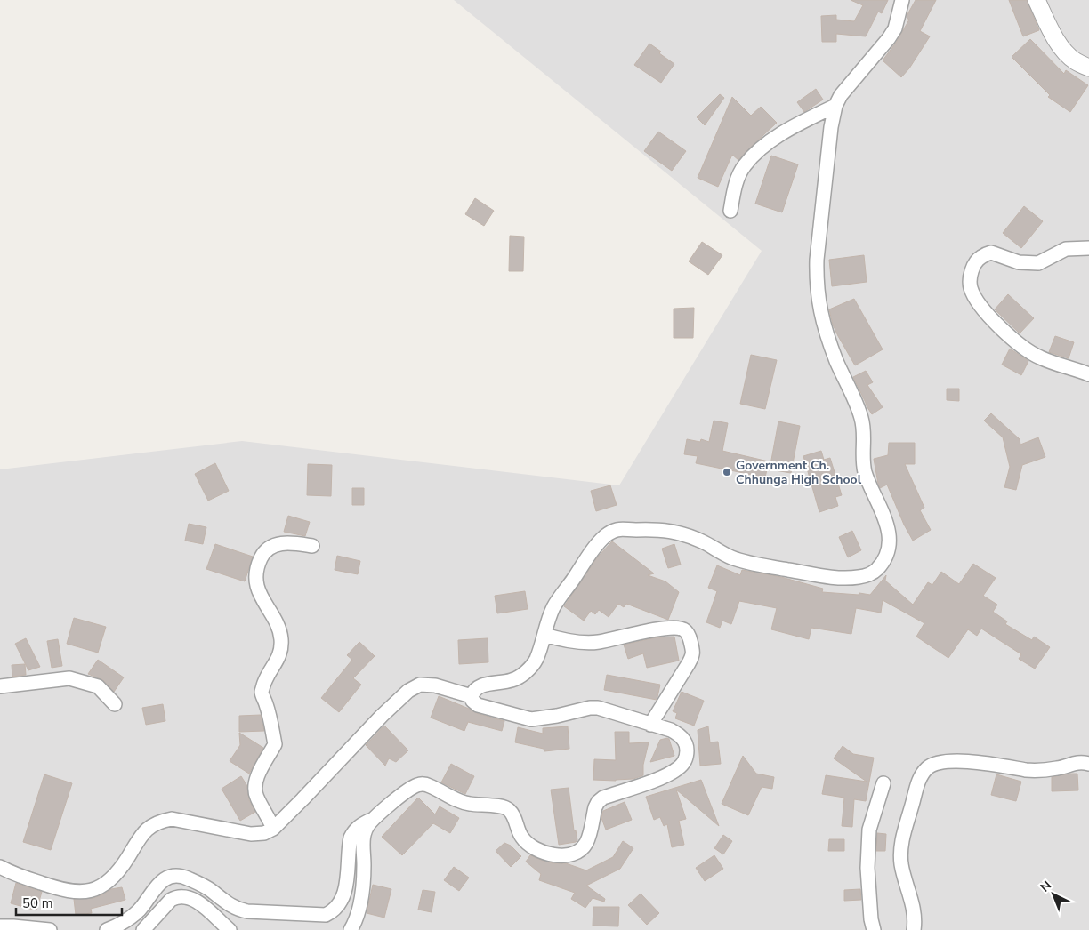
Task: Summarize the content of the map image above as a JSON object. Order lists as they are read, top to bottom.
{
  "places": ["Government Ch. Chhunga High School"],
  "scale_bar": "50 m",
  "north": "top left"
}
